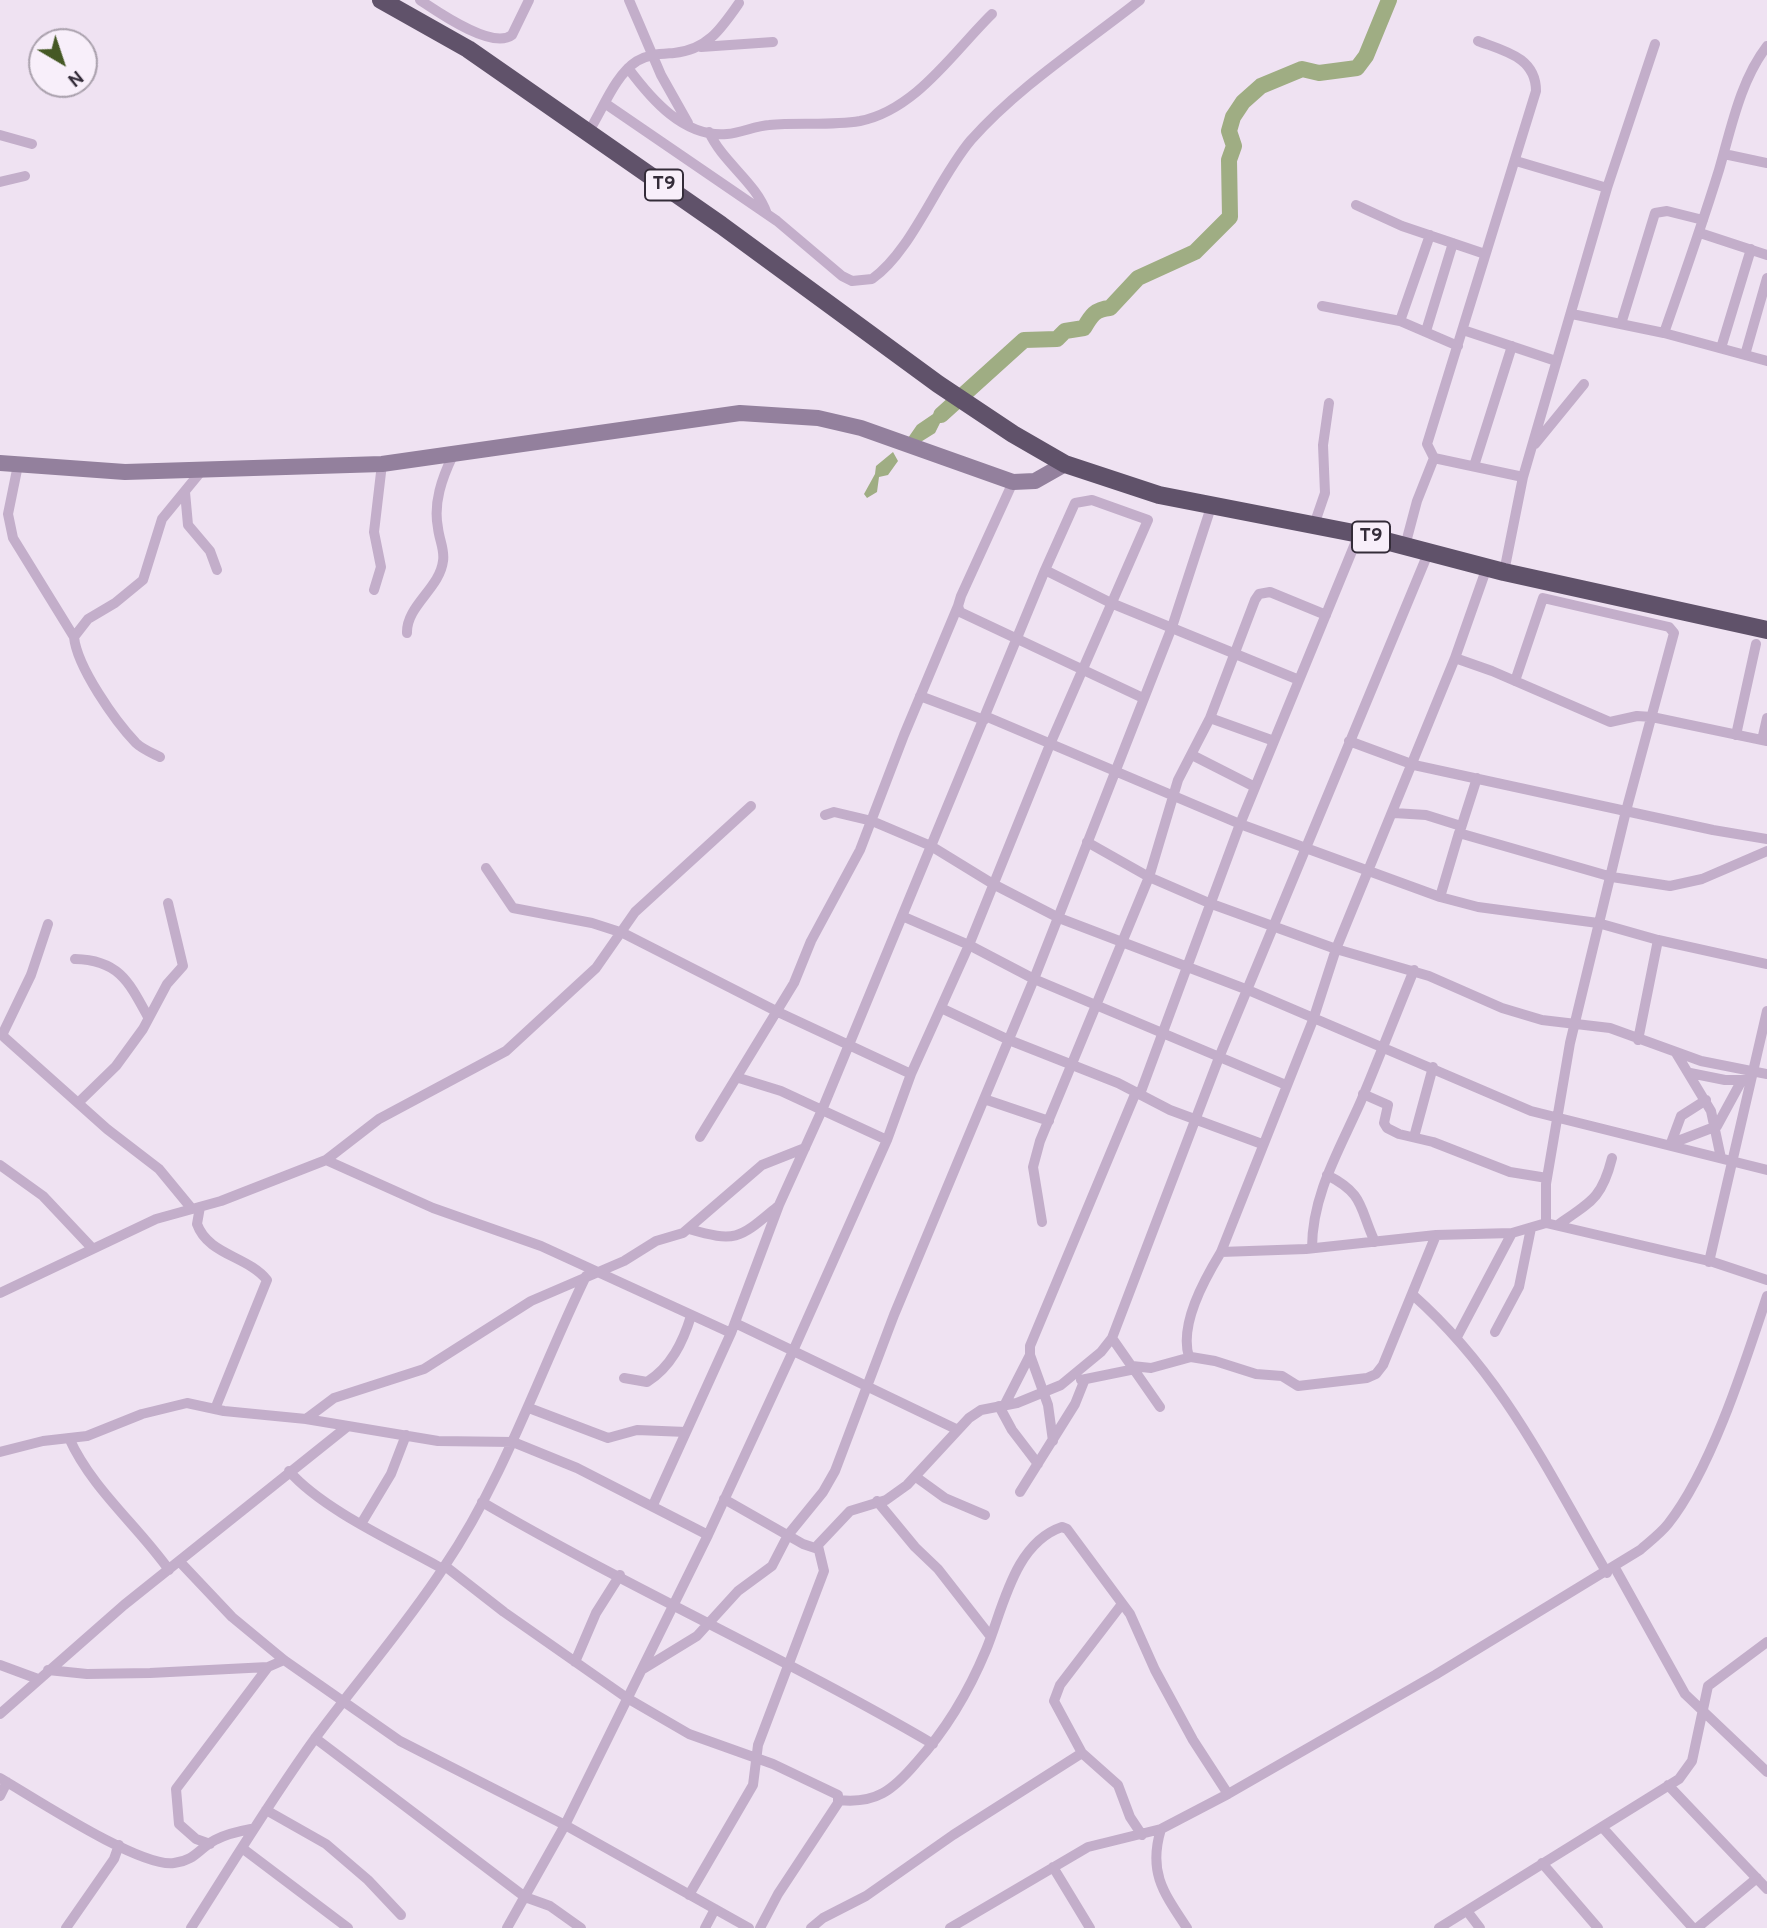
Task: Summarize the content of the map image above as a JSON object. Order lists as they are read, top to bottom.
{
  "streets": {
    "highway": ["T9"]
  },
  "north": "bottom right"
}
